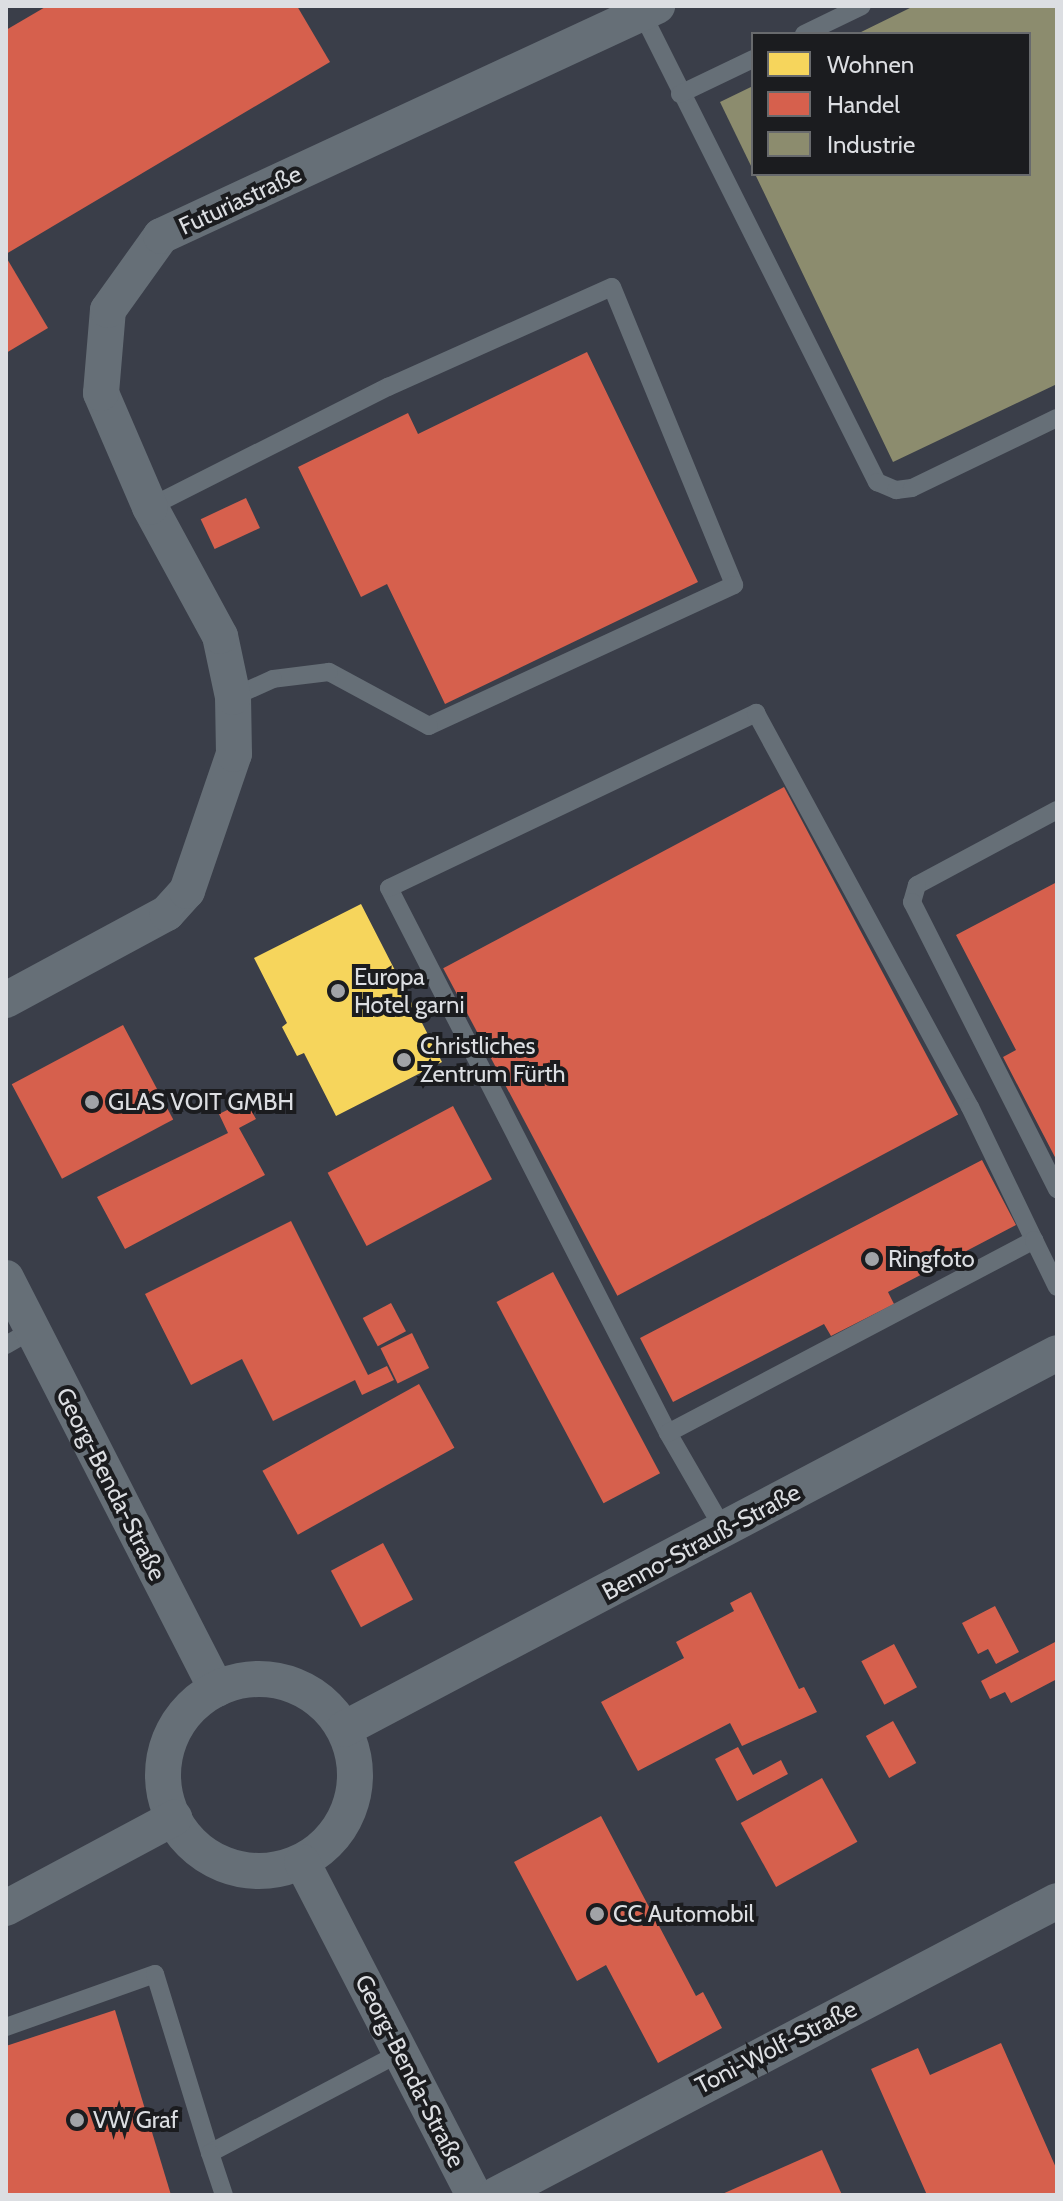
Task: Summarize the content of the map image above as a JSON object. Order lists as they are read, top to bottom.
{
  "streets": {
    "street": [
      "Futuriastraße",
      "Georg-Benda-Straße",
      "Benno-Strauß-Straße",
      "Toni-Wolf-Straße"
    ]
  },
  "crossings": [
    ["Georg-Benda-Straße", "Benno-Strauß-Straße"]
  ],
  "places": [
    "Europa Hotel garni",
    "Christliches Zentrum Fürth",
    "GLAS VOIT GMBH",
    "Ringfoto",
    "CC Automobil",
    "VW Graf"
  ],
  "legend": ["Wohnen", "Handel", "Industrie"]
}
